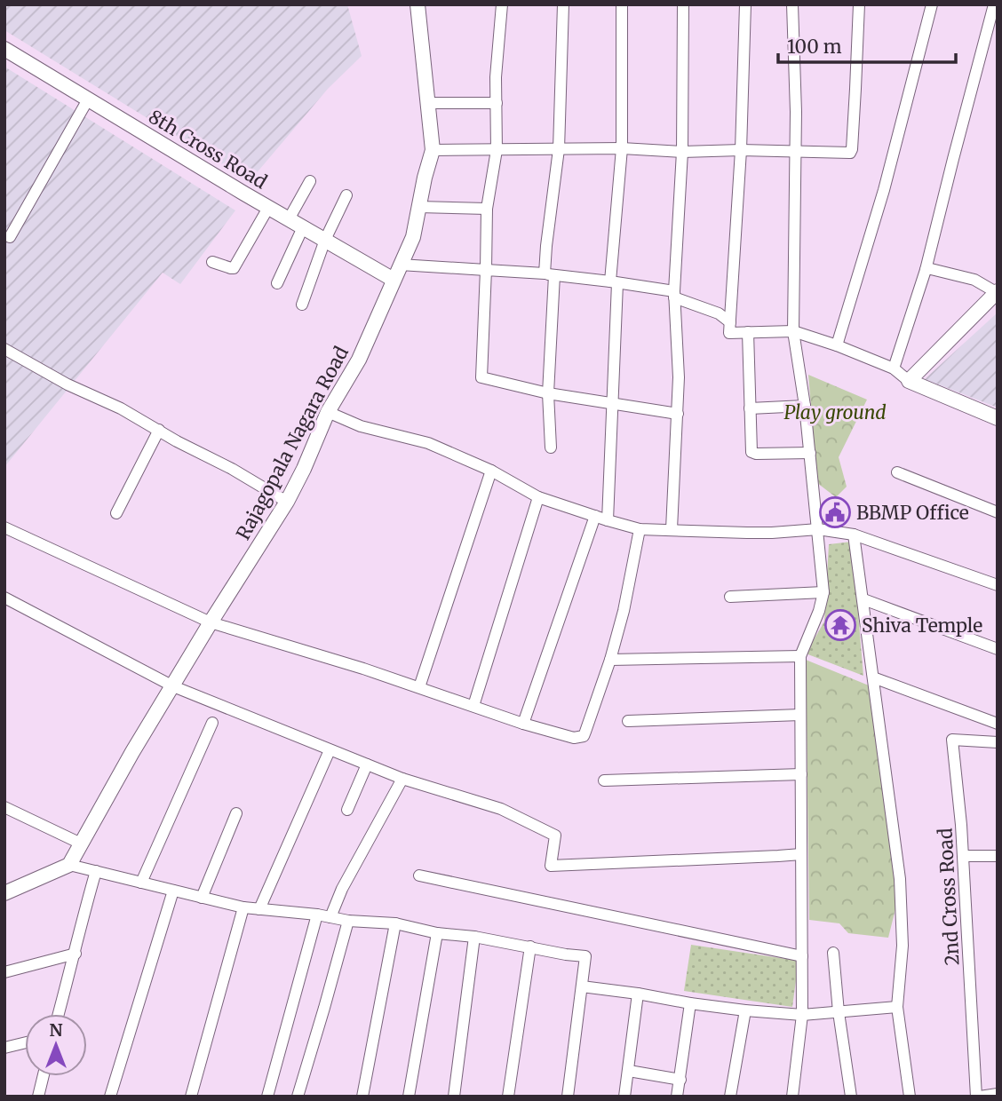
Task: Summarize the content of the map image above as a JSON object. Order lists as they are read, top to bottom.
{
  "streets": {
    "street": ["8th Cross Road", "Rajagopala Nagara Road", "2nd Cross Road"]
  },
  "crossings": [
    ["8th Cross Road", "Rajagopala Nagara Road"]
  ],
  "parks": ["Play ground"],
  "places": {
    "public building": ["BBMP Office"],
    "temple": ["Shiva Temple"]
  },
  "scale_bar": "100 m",
  "north": "top"
}
